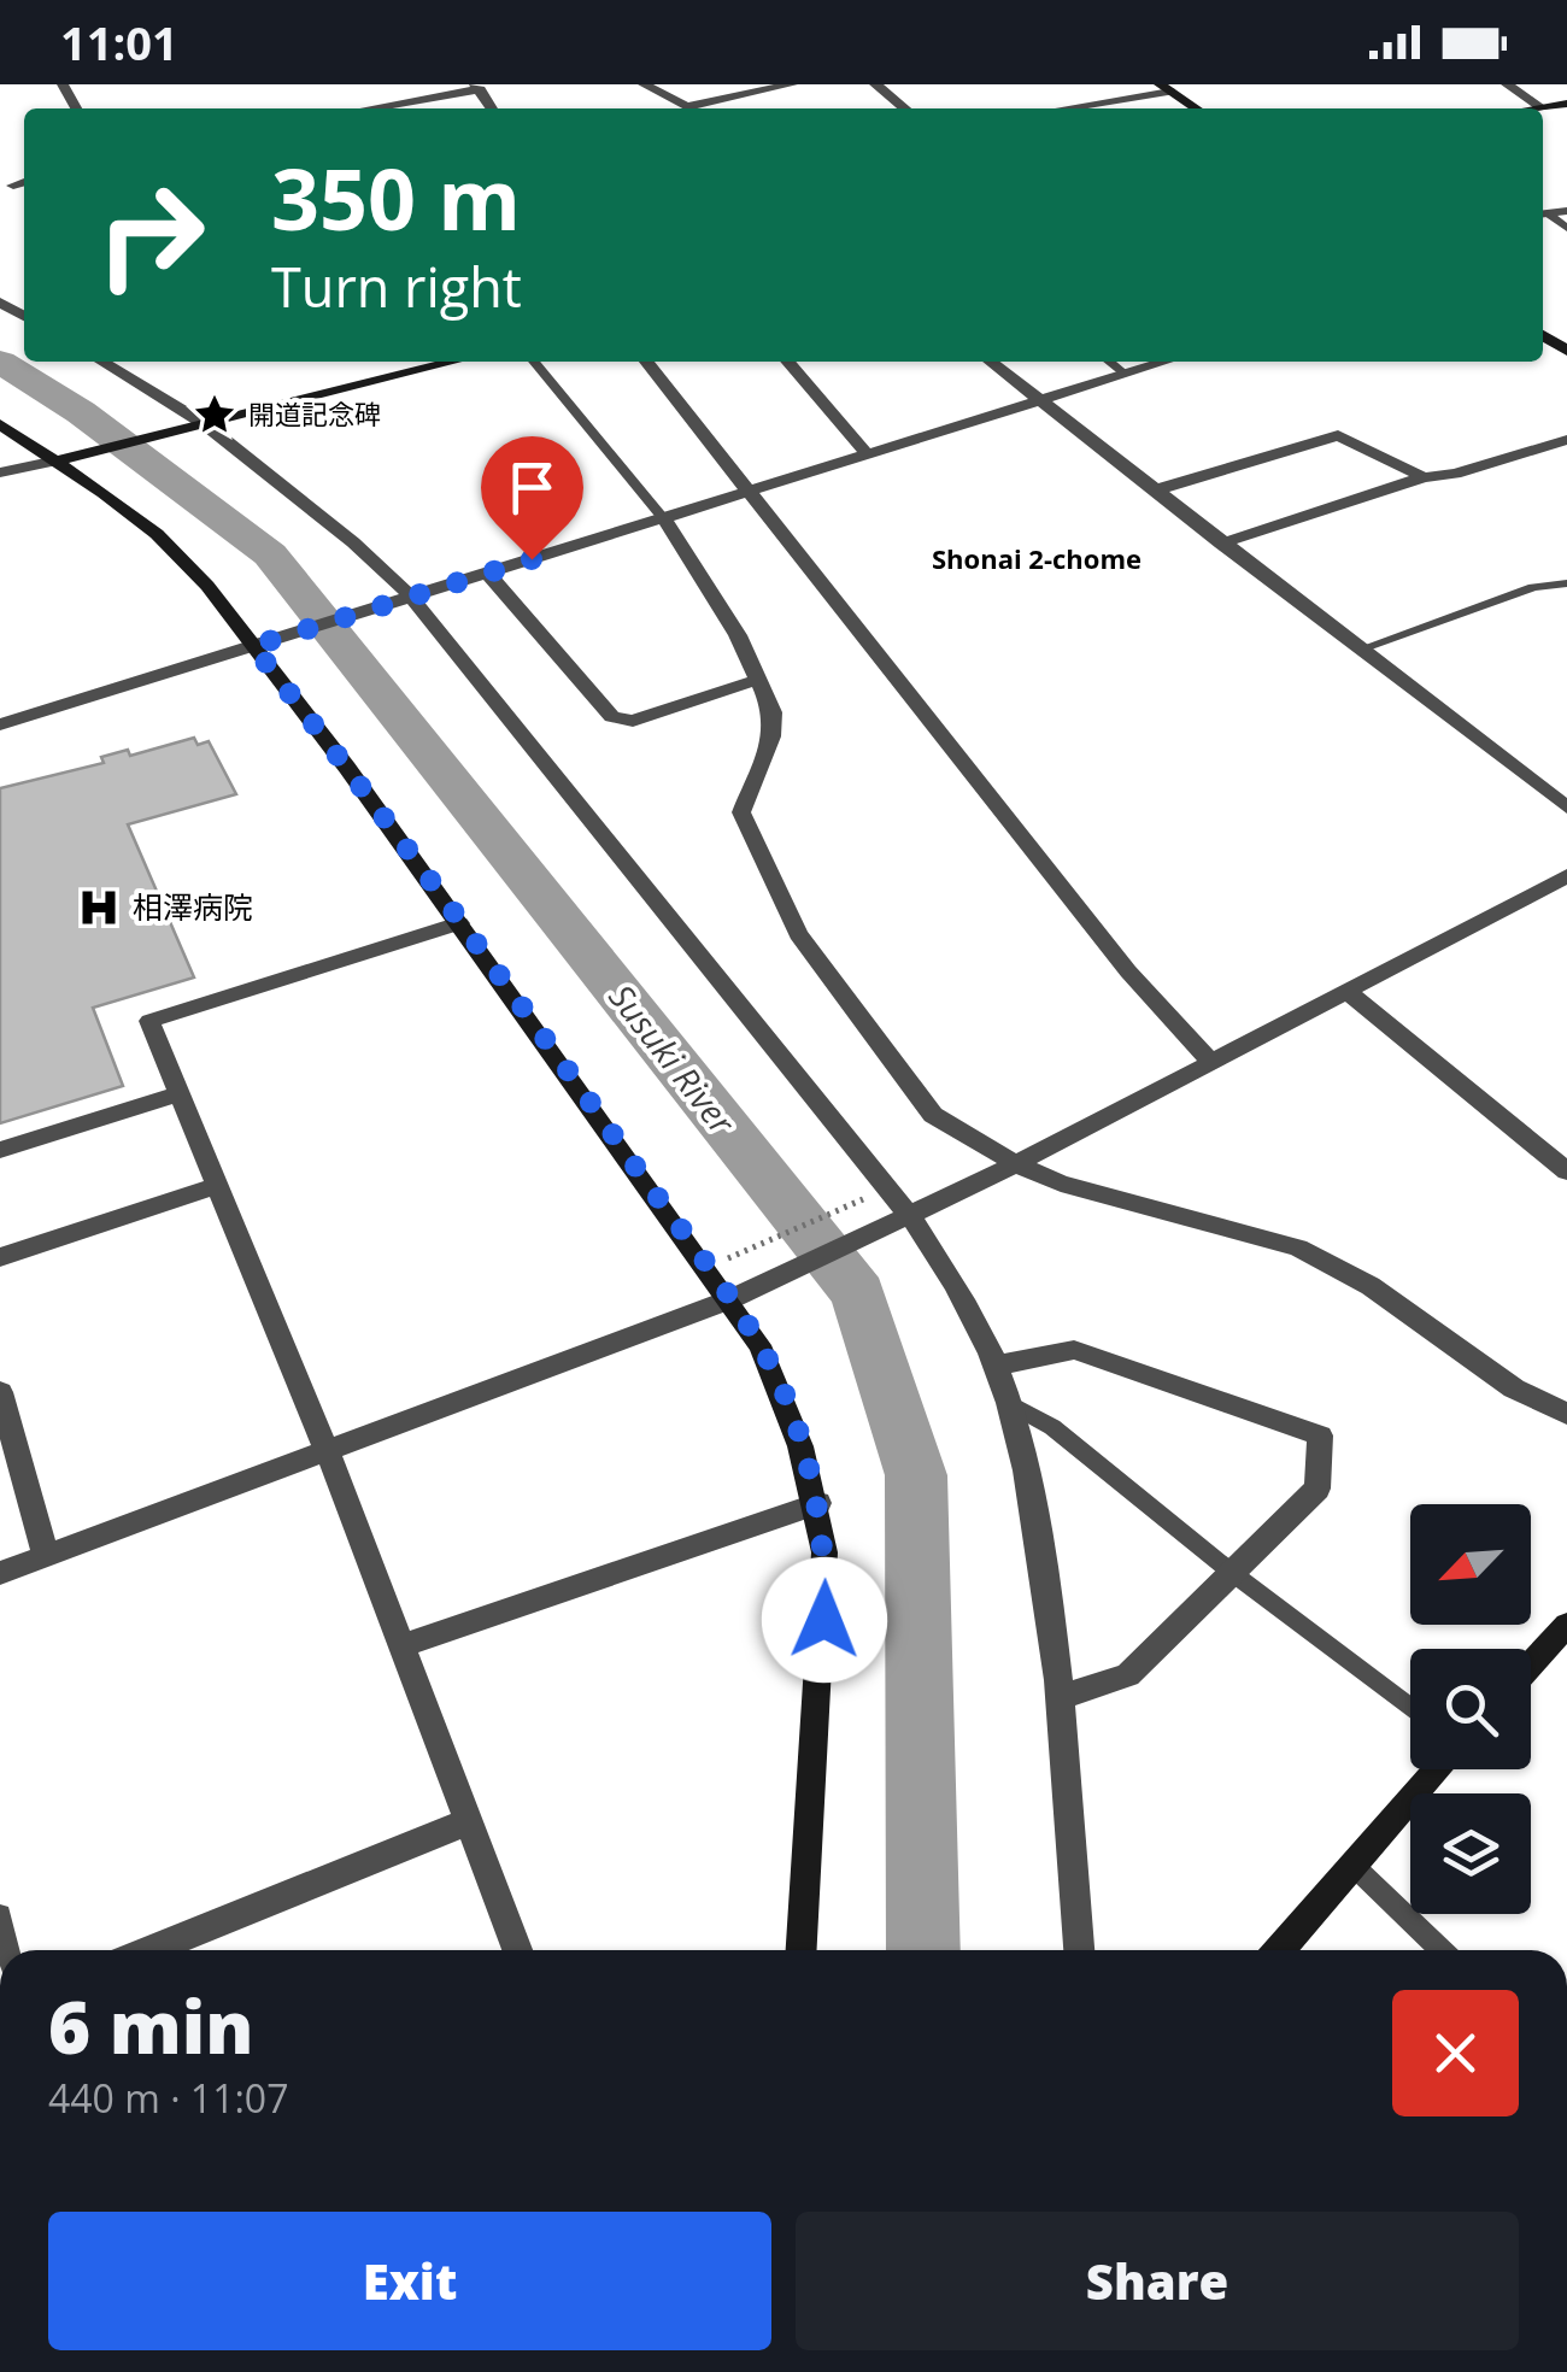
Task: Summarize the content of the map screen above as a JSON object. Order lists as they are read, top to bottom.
{
  "districts": ["Shonai 2-chome"],
  "water": ["Susuki River"],
  "places": {
    "place": ["開道記念碑"],
    "hospital": ["相澤病院"]
  },
  "north": "bottom left",
  "page": {
    "status": "11:01",
    "turn": ["350 m", "Turn right"],
    "heading": ["6 min", "440 m · 11:07"],
    "buttons": ["Exit", "Share"]
  }
}
